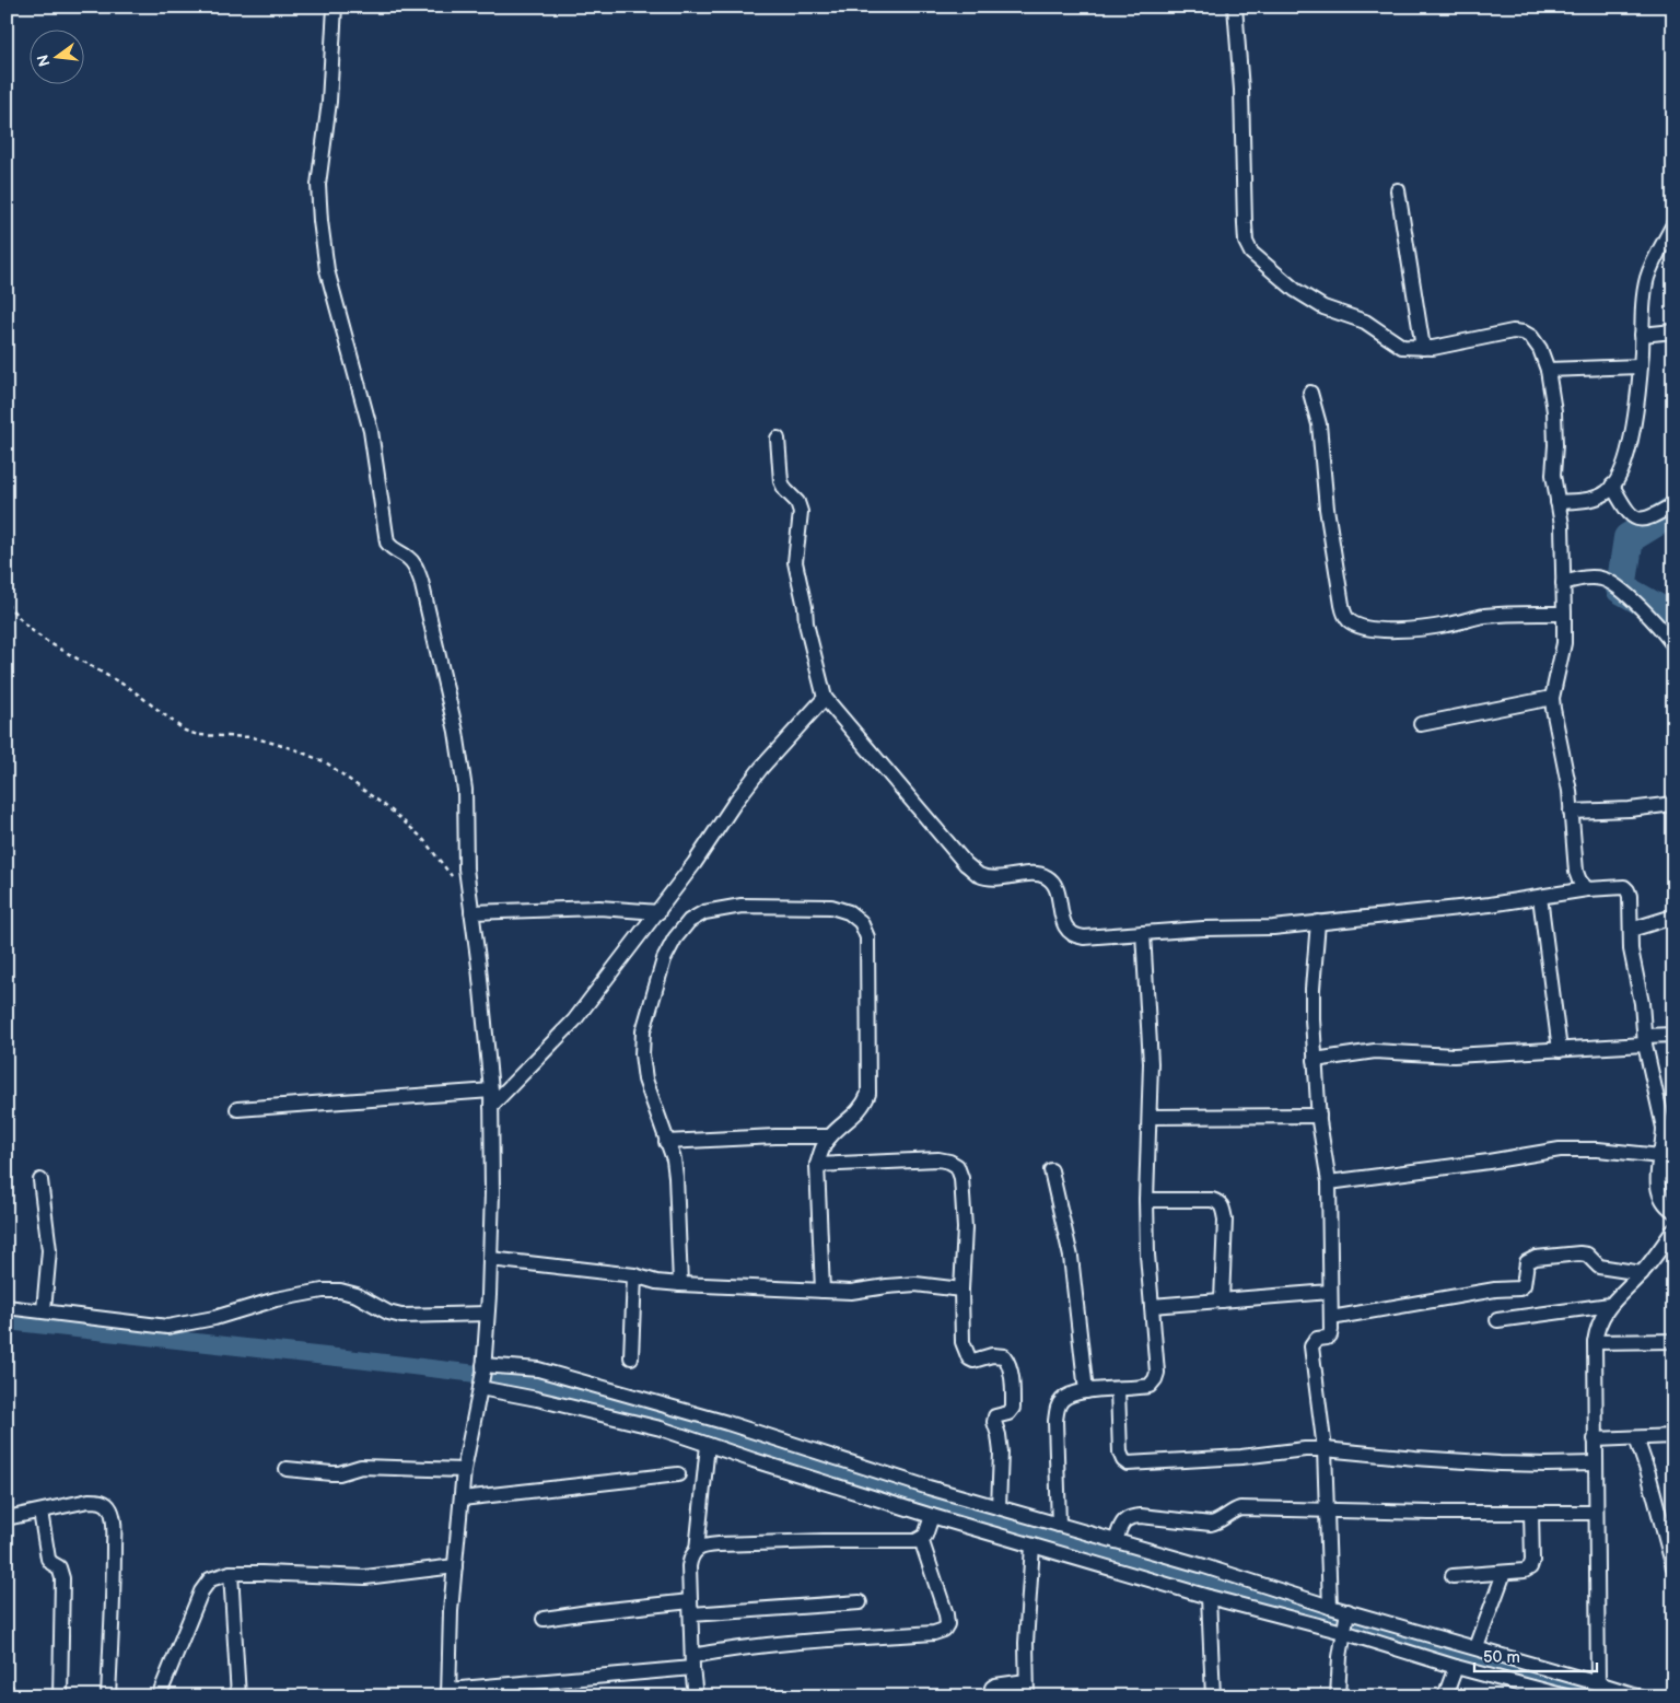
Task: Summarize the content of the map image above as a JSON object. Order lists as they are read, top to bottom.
{
  "scale_bar": "50 m",
  "north": "left"
}
